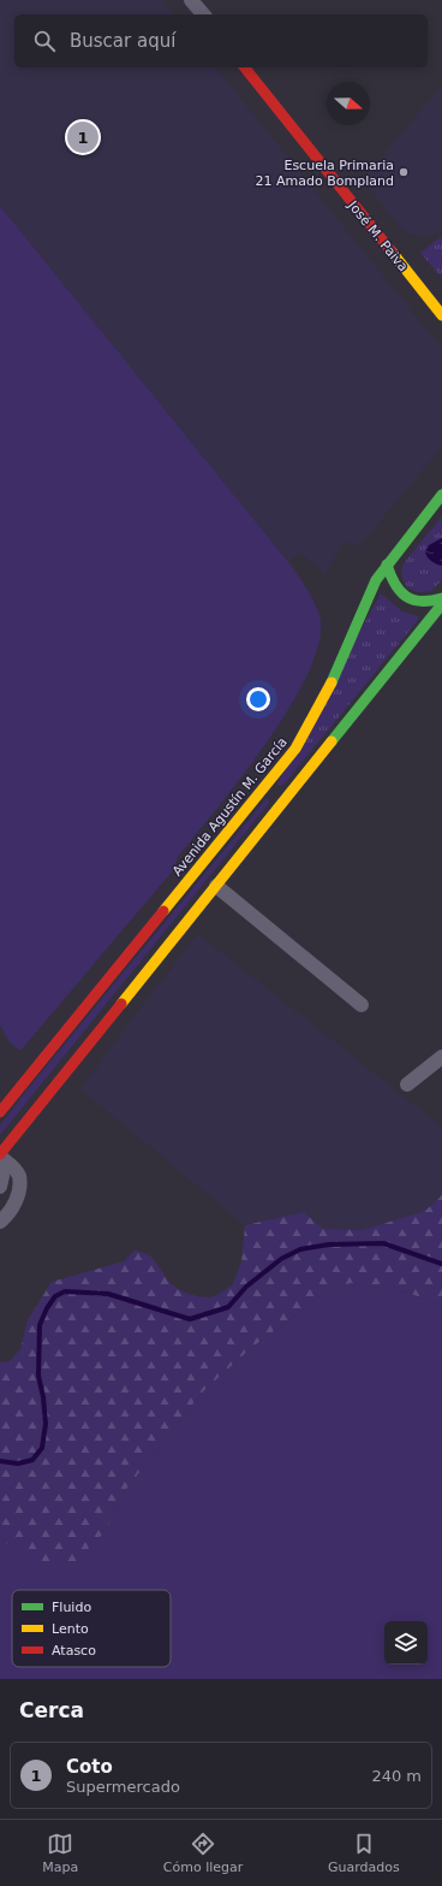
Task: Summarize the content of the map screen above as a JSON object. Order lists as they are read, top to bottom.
{
  "streets": {
    "main road": ["José M. Paiva", "Avenida Agustín M. García"]
  },
  "places": ["Escuela Primaria 21 Amado Bompland"],
  "legend": ["Fluido", "Lento", "Atasco"],
  "north": "right",
  "page": {
    "search": "Buscar aquí",
    "pins": "1",
    "heading": "Cerca",
    "list": [
      {
        "mark": "1",
        "name": "Coto",
        "note": "Supermercado",
        "value": "240 m"
      }
    ],
    "nav": ["Mapa", "Cómo llegar", "Guardados"]
  }
}
